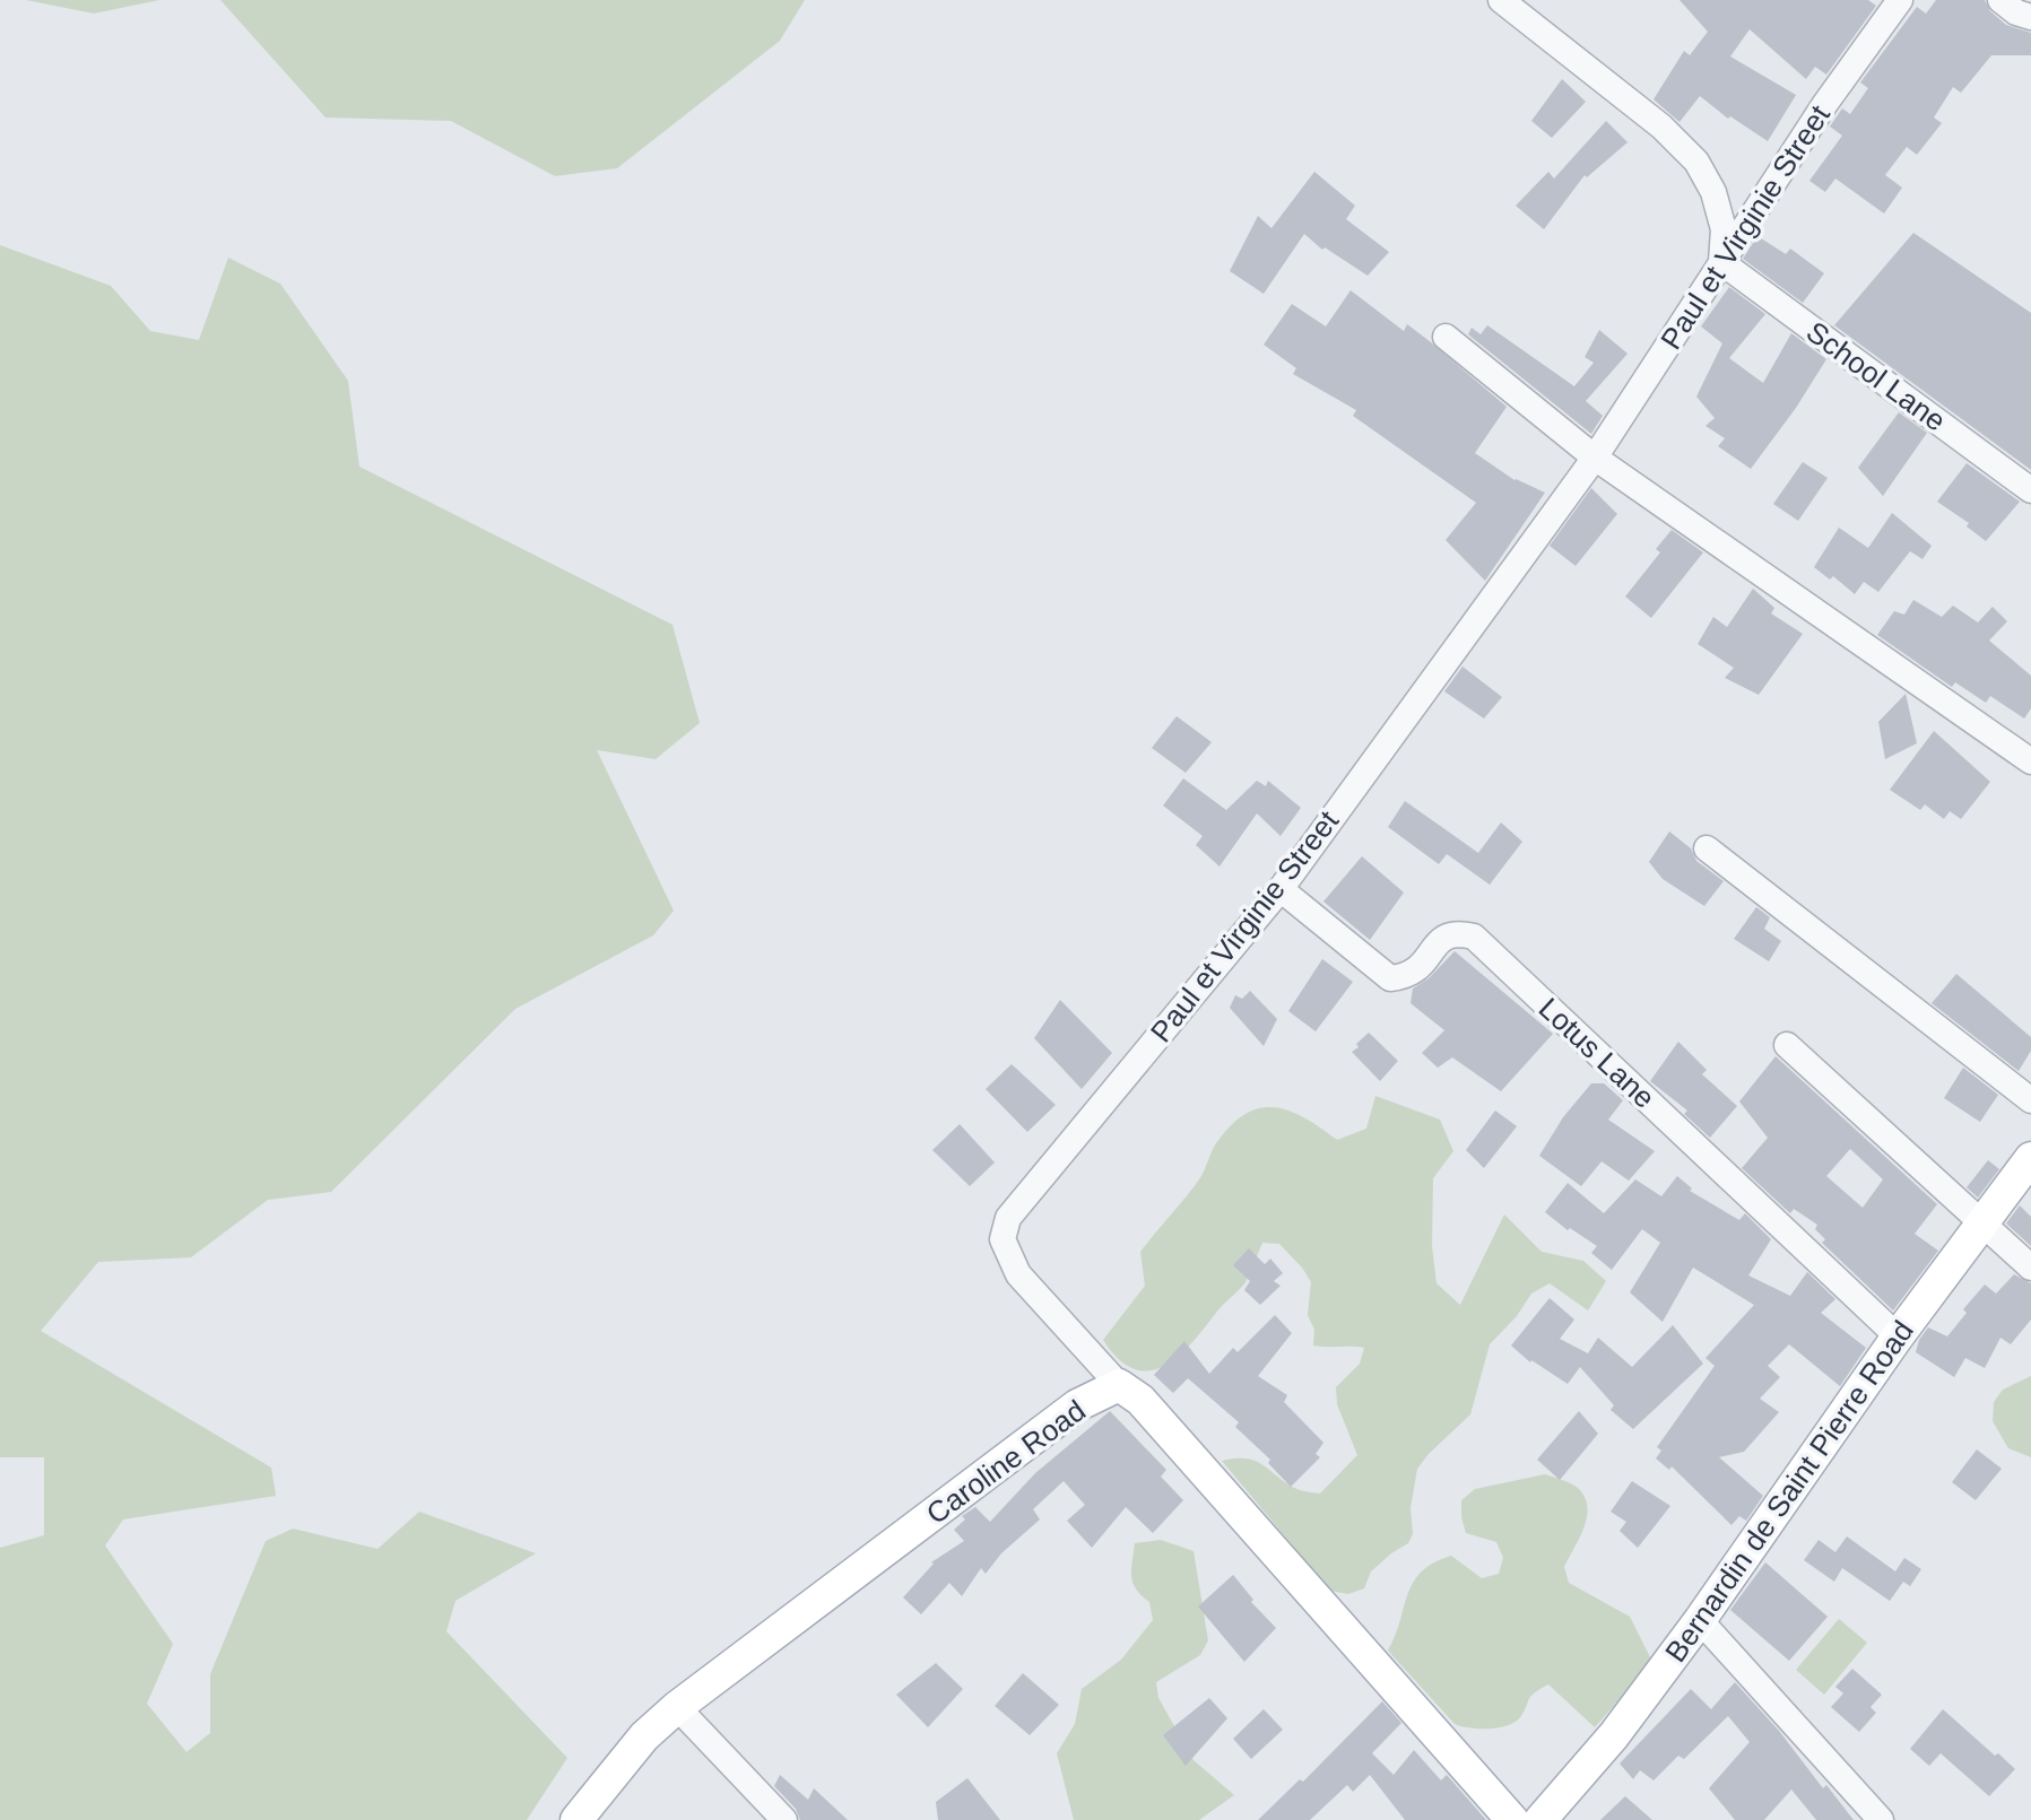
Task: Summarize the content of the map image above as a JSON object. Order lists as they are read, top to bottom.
{
  "streets": {
    "main road": ["Caroline Road", "Bernardin de Saint Pierre Road"],
    "street": ["Paul et Virginie Street", "School Lane", "Lotus Lane"]
  },
  "crossings": [
    ["Paul et Virginie Street", "School Lane"],
    ["Paul et Virginie Street", "Lotus Lane"],
    ["Paul et Virginie Street", "Caroline Road"],
    ["Lotus Lane", "Bernardin de Saint Pierre Road"]
  ]
}
